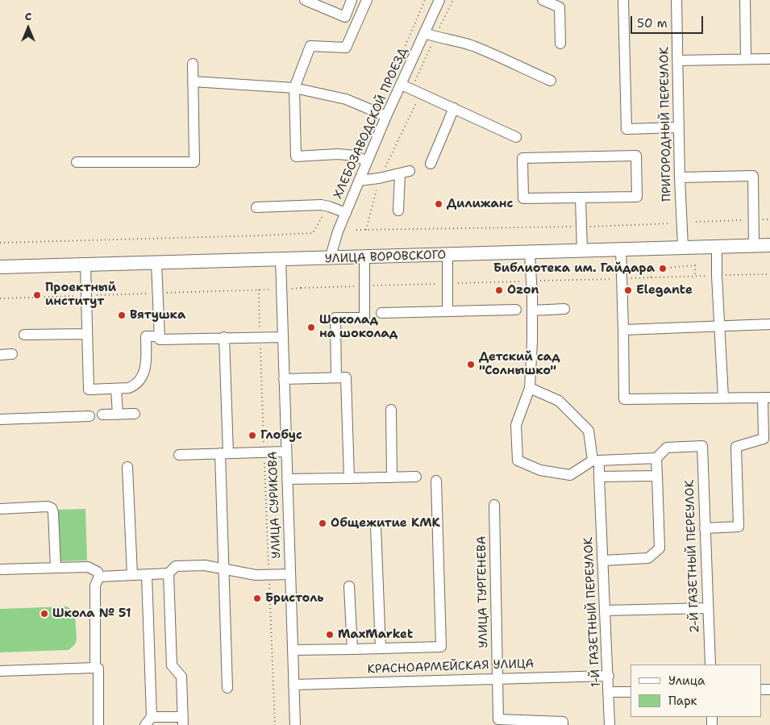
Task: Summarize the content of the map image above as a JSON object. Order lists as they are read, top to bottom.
{
  "streets": {
    "main road": ["УЛИЦА ВОРОВСКОГО"],
    "street": [
      "ХЛЕБОЗАВОДСКОЙ ПРОЕЗД",
      "ПРИГОРОДНЫЙ ПЕРЕУЛОК",
      "УЛИЦА СУРИКОВА",
      "2-Й ГАЗЕТНЫЙ ПЕРЕУЛОК",
      "УЛИЦА ТУРГЕНЕВА",
      "1-Й ГАЗЕТНЫЙ ПЕРЕУЛОК",
      "КРАСНОАРМЕЙСКАЯ УЛИЦА"
    ]
  },
  "crossings": [
    ["ХЛЕБОЗАВОДСКОЙ ПРОЕЗД", "УЛИЦА ВОРОВСКОГО"],
    ["ПРИГОРОДНЫЙ ПЕРЕУЛОК", "УЛИЦА ВОРОВСКОГО"],
    ["УЛИЦА ВОРОВСКОГО", "УЛИЦА СУРИКОВА"],
    ["УЛИЦА СУРИКОВА", "КРАСНОАРМЕЙСКАЯ УЛИЦА"],
    ["2-Й ГАЗЕТНЫЙ ПЕРЕУЛОК", "1-Й ГАЗЕТНЫЙ ПЕРЕУЛОК"],
    ["УЛИЦА ТУРГЕНЕВА", "КРАСНОАРМЕЙСКАЯ УЛИЦА"],
    ["1-Й ГАЗЕТНЫЙ ПЕРЕУЛОК", "КРАСНОАРМЕЙСКАЯ УЛИЦА"]
  ],
  "places": [
    "Дилижанс",
    "Библиотека им. Гайдара",
    "Ozon",
    "Elegante",
    "Проектный институт",
    "Вятушка",
    "Шоколад на шоколад",
    "Детский сад \"Солнышко\"",
    "Глобус",
    "Общежитие КМК",
    "Бристоль",
    "Школа № 51",
    "MaxMarket"
  ],
  "legend": ["Улица", "Парк"],
  "scale_bar": "50 m",
  "north": "top"
}
